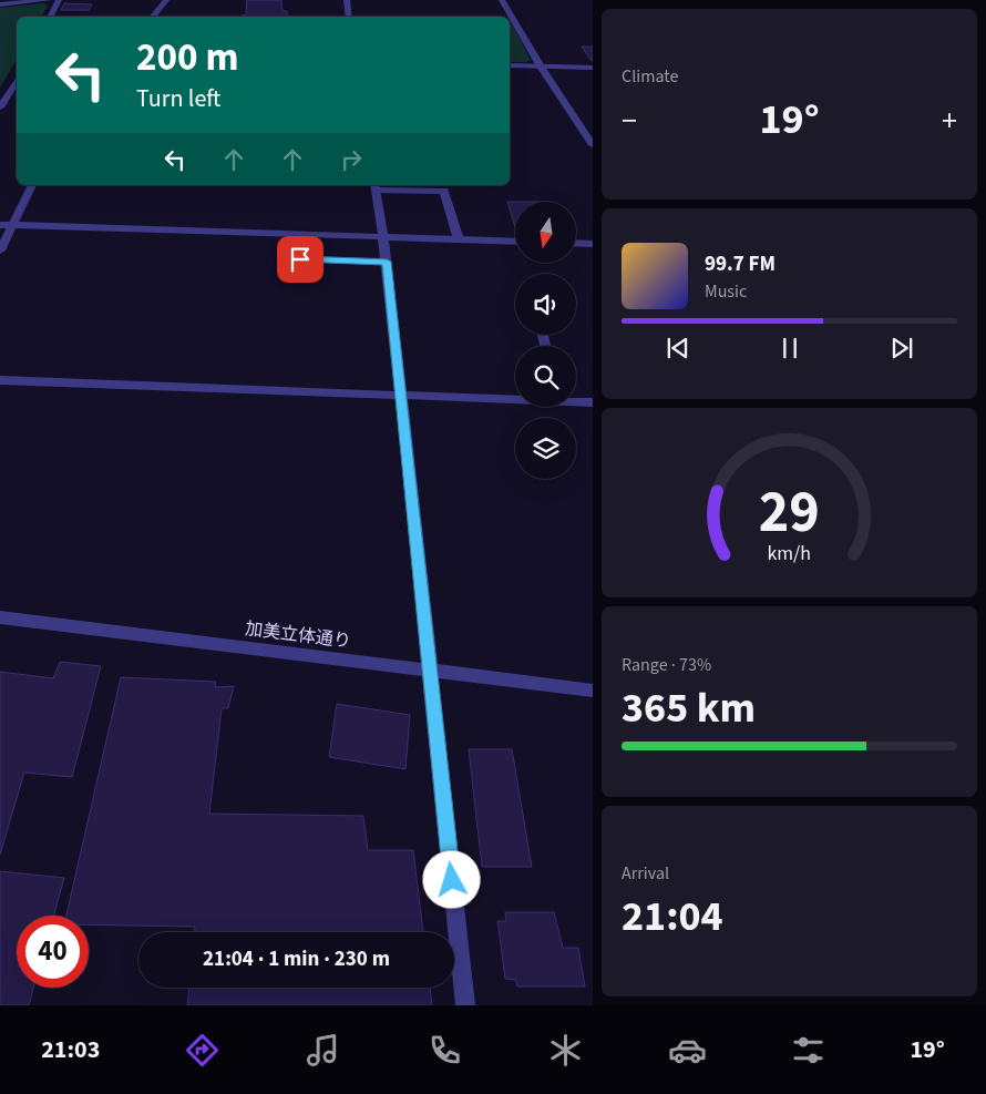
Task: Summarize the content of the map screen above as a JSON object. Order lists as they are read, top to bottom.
{
  "streets": {
    "street": ["加美立体通り"]
  },
  "north": "bottom",
  "page": {
    "tile": [
      "Climate",
      ["Range · 73%", "365 km"],
      ["Arrival", "21:04"]
    ],
    "turn": ["200 m", "Turn left"],
    "heat": ["−", "19°", "+"],
    "song": ["99.7 FM", "Music"],
    "limit": "40",
    "trip": "21:04 · 1 min · 230 m",
    "tabs": ["21:03", "19°"],
    "gauge": ["29", "km/h"]
  }
}
